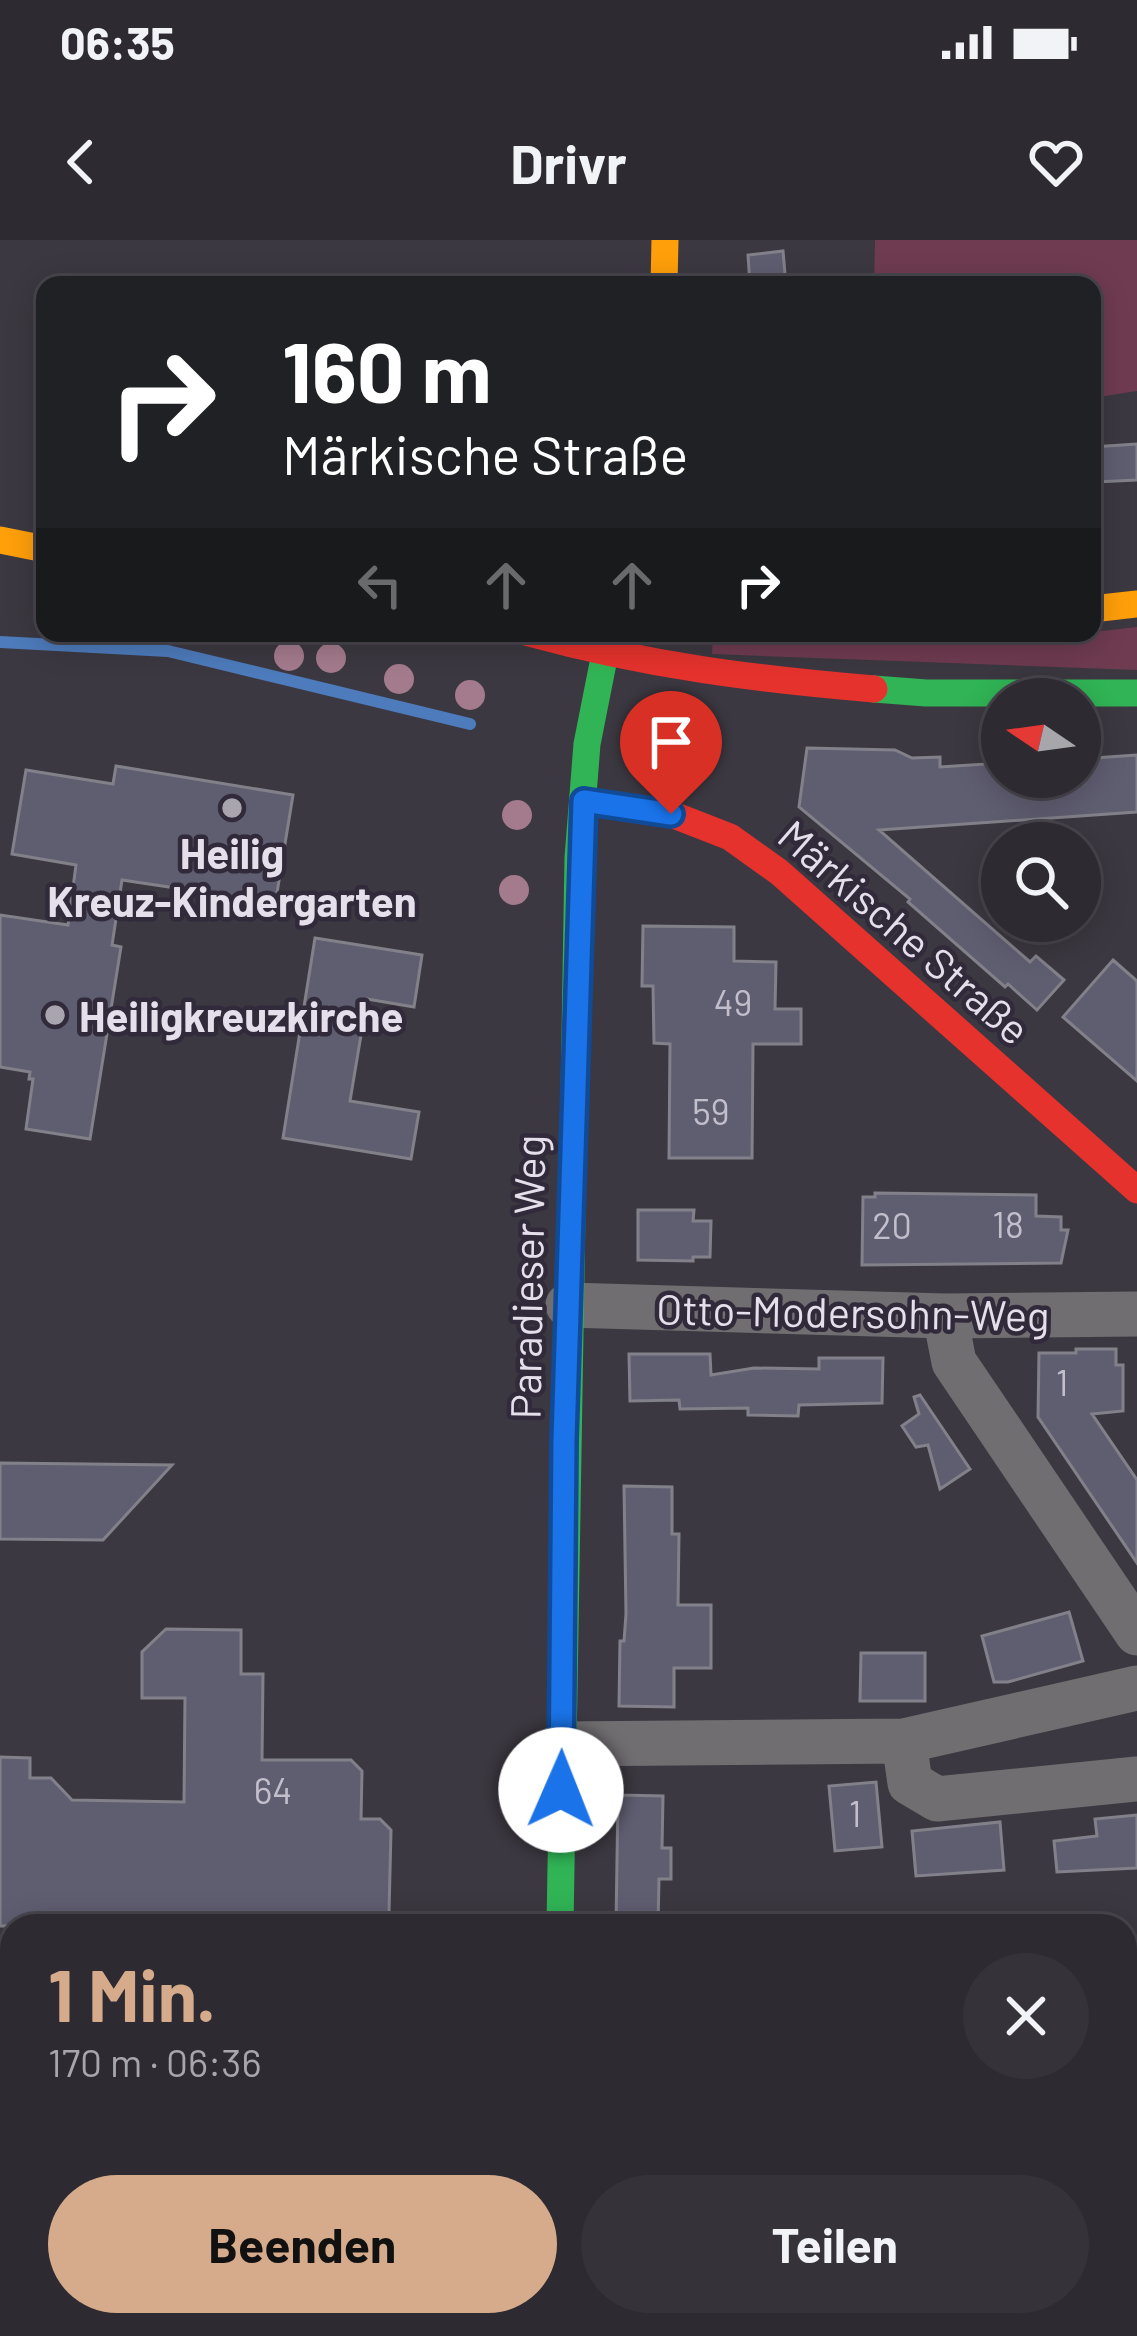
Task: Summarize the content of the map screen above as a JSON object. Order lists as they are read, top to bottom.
{
  "streets": {
    "street": ["Märkische Straße", "Paradieser Weg", "Otto-Modersohn-Weg"]
  },
  "crossings": [
    ["Märkische Straße", "Paradieser Weg"],
    ["Paradieser Weg", "Otto-Modersohn-Weg"]
  ],
  "places": ["Heilig Kreuz-Kindergarten", "Heiligkreuzkirche"],
  "house_numbers": [
    "49",
    "59",
    "18",
    "20",
    "1",
    "64",
    "1"
  ],
  "north": "left",
  "page": {
    "status": "06:35",
    "header": "Drivr",
    "turn": ["160 m", "Märkische Straße"],
    "heading": ["1 Min.", "170 m · 06:36"],
    "buttons": ["Beenden", "Teilen"]
  }
}
